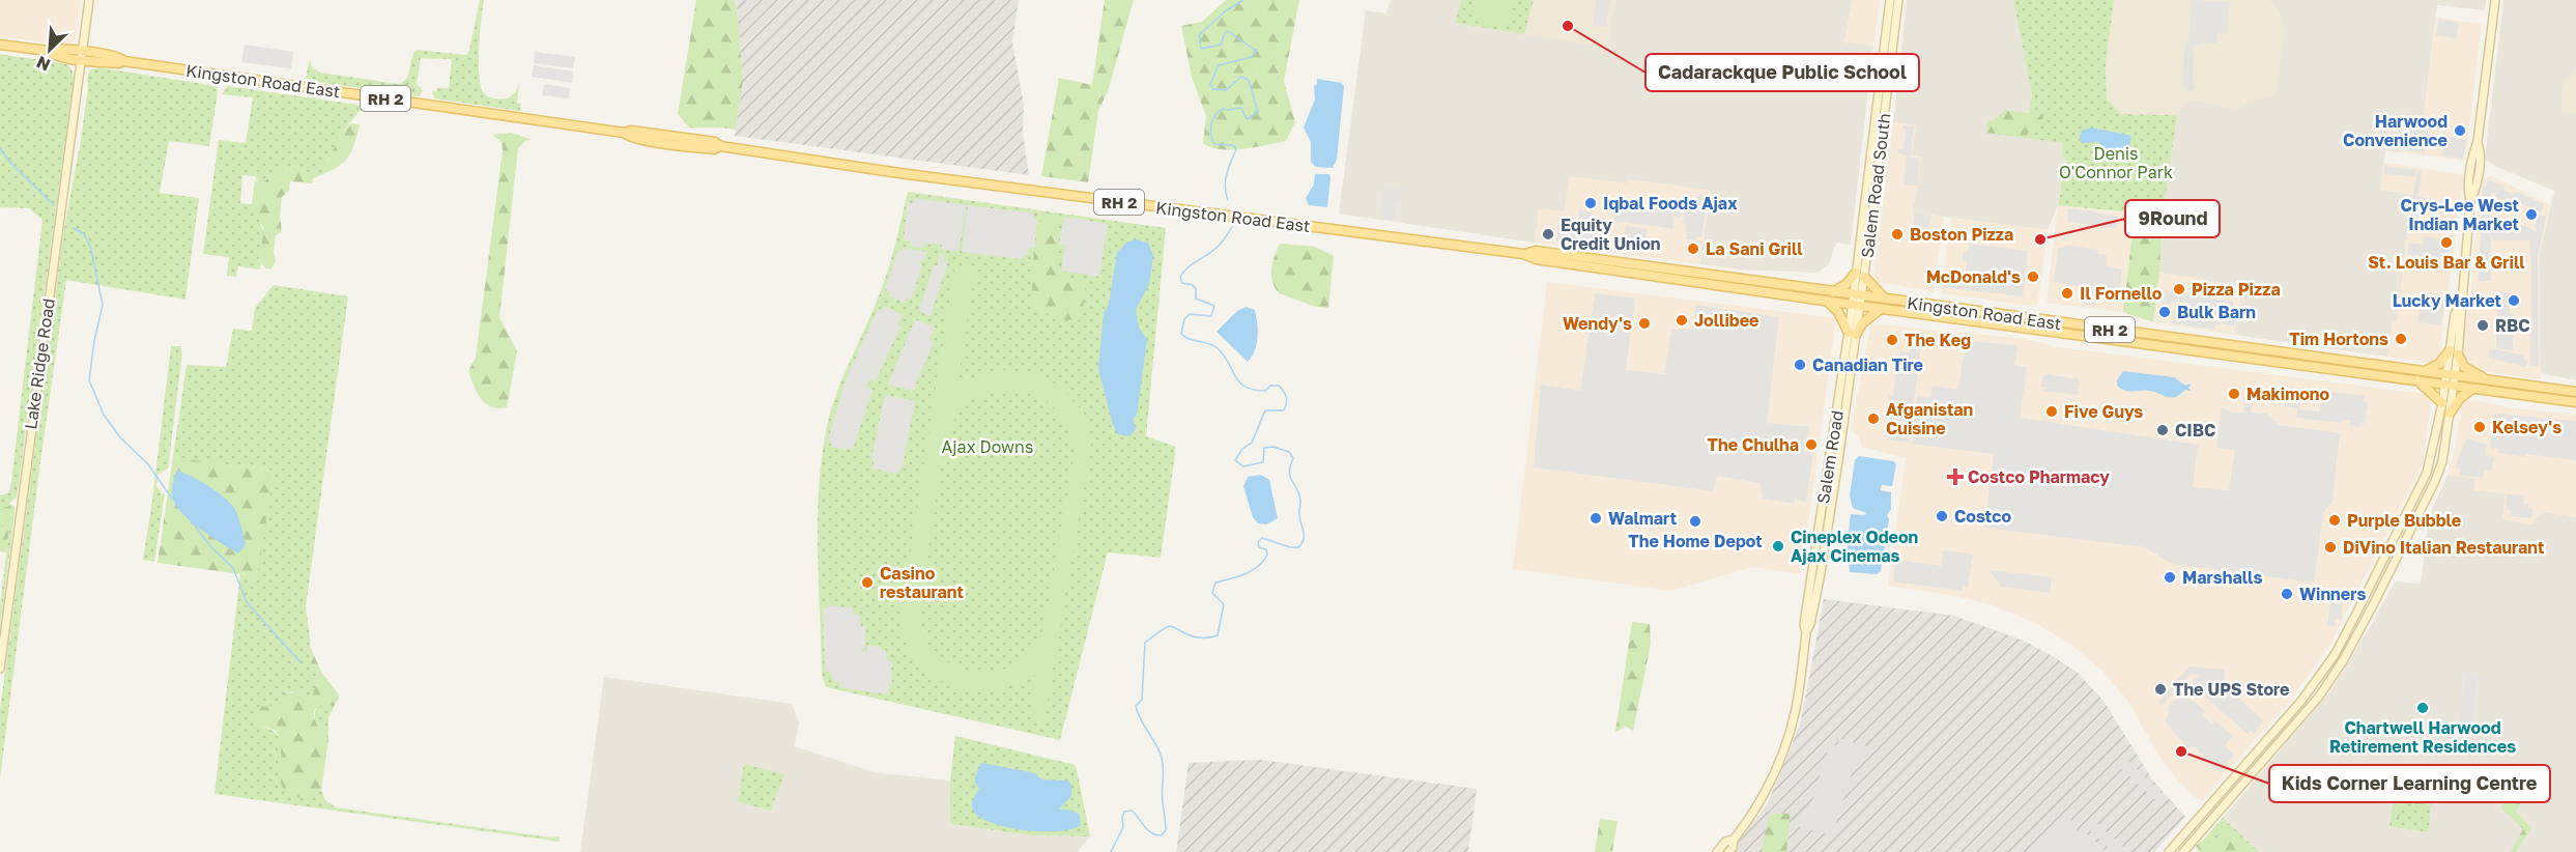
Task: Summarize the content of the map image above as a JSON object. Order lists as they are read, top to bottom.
{
  "streets": {
    "main road": [
      "Kingston Road East",
      "RH 2",
      "Salem Road South",
      "Lake Ridge Road",
      "Salem Road"
    ]
  },
  "crossings": [
    ["Kingston Road East", "RH 2"],
    ["Kingston Road East", "Salem Road South"],
    ["Kingston Road East", "Lake Ridge Road"],
    ["RH 2", "Lake Ridge Road"],
    ["Salem Road South", "Salem Road"]
  ],
  "parks": ["Denis O'Connor Park", "Ajax Downs"],
  "places": {
    "other": [
      "Cadarackque Public School",
      "Harwood Convenience",
      "Iqbal Foods Ajax",
      "Crys-Lee West Indian Market",
      "Equity Credit Union",
      "Boston Pizza",
      "9Round",
      "St. Louis Bar & Grill",
      "La Sani Grill",
      "McDonald's",
      "Pizza Pizza",
      "Il Fornello",
      "Lucky Market",
      "Bulk Barn",
      "Jollibee",
      "Wendy's",
      "RBC",
      "Tim Hortons",
      "The Keg",
      "Canadian Tire",
      "Makimono",
      "Five Guys",
      "Afganistan Cuisine",
      "Kelsey's",
      "CIBC",
      "The Chulha",
      "Costco",
      "Walmart",
      "Purple Bubble",
      "The Home Depot",
      "Cineplex Odeon Ajax Cinemas",
      "DiVino Italian Restaurant",
      "Marshalls",
      "Casino restaurant",
      "Winners",
      "The UPS Store",
      "Chartwell Harwood Retirement Residences",
      "Kids Corner Learning Centre"
    ],
    "health": ["Costco Pharmacy"]
  },
  "north": "bottom left"
}
